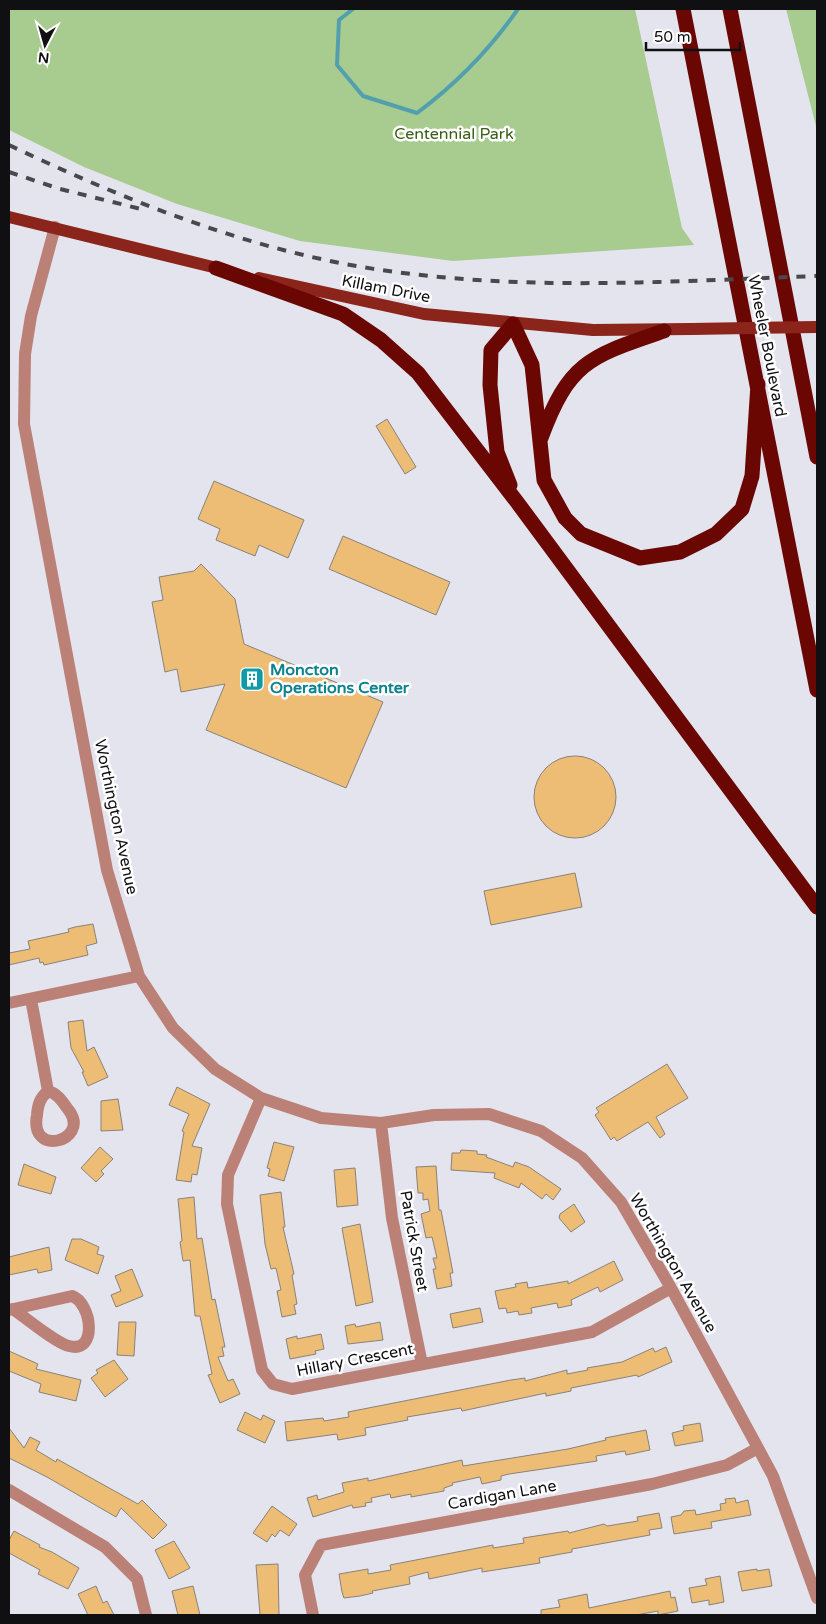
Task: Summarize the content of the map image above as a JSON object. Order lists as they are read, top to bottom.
{
  "streets": {
    "highway": ["Wheeler Boulevard"],
    "main road": ["Killam Drive"],
    "street": [
      "Worthington Avenue",
      "Patrick Street",
      "Hillary Crescent",
      "Cardigan Lane"
    ]
  },
  "crossings": [
    ["Killam Drive", "Worthington Avenue"],
    ["Worthington Avenue", "Patrick Street"],
    ["Worthington Avenue", "Hillary Crescent"],
    ["Worthington Avenue", "Cardigan Lane"],
    ["Patrick Street", "Hillary Crescent"]
  ],
  "parks": ["Centennial Park"],
  "places": {
    "building": ["Moncton Operations Center"]
  },
  "scale_bar": "50 m",
  "north": "bottom"
}
